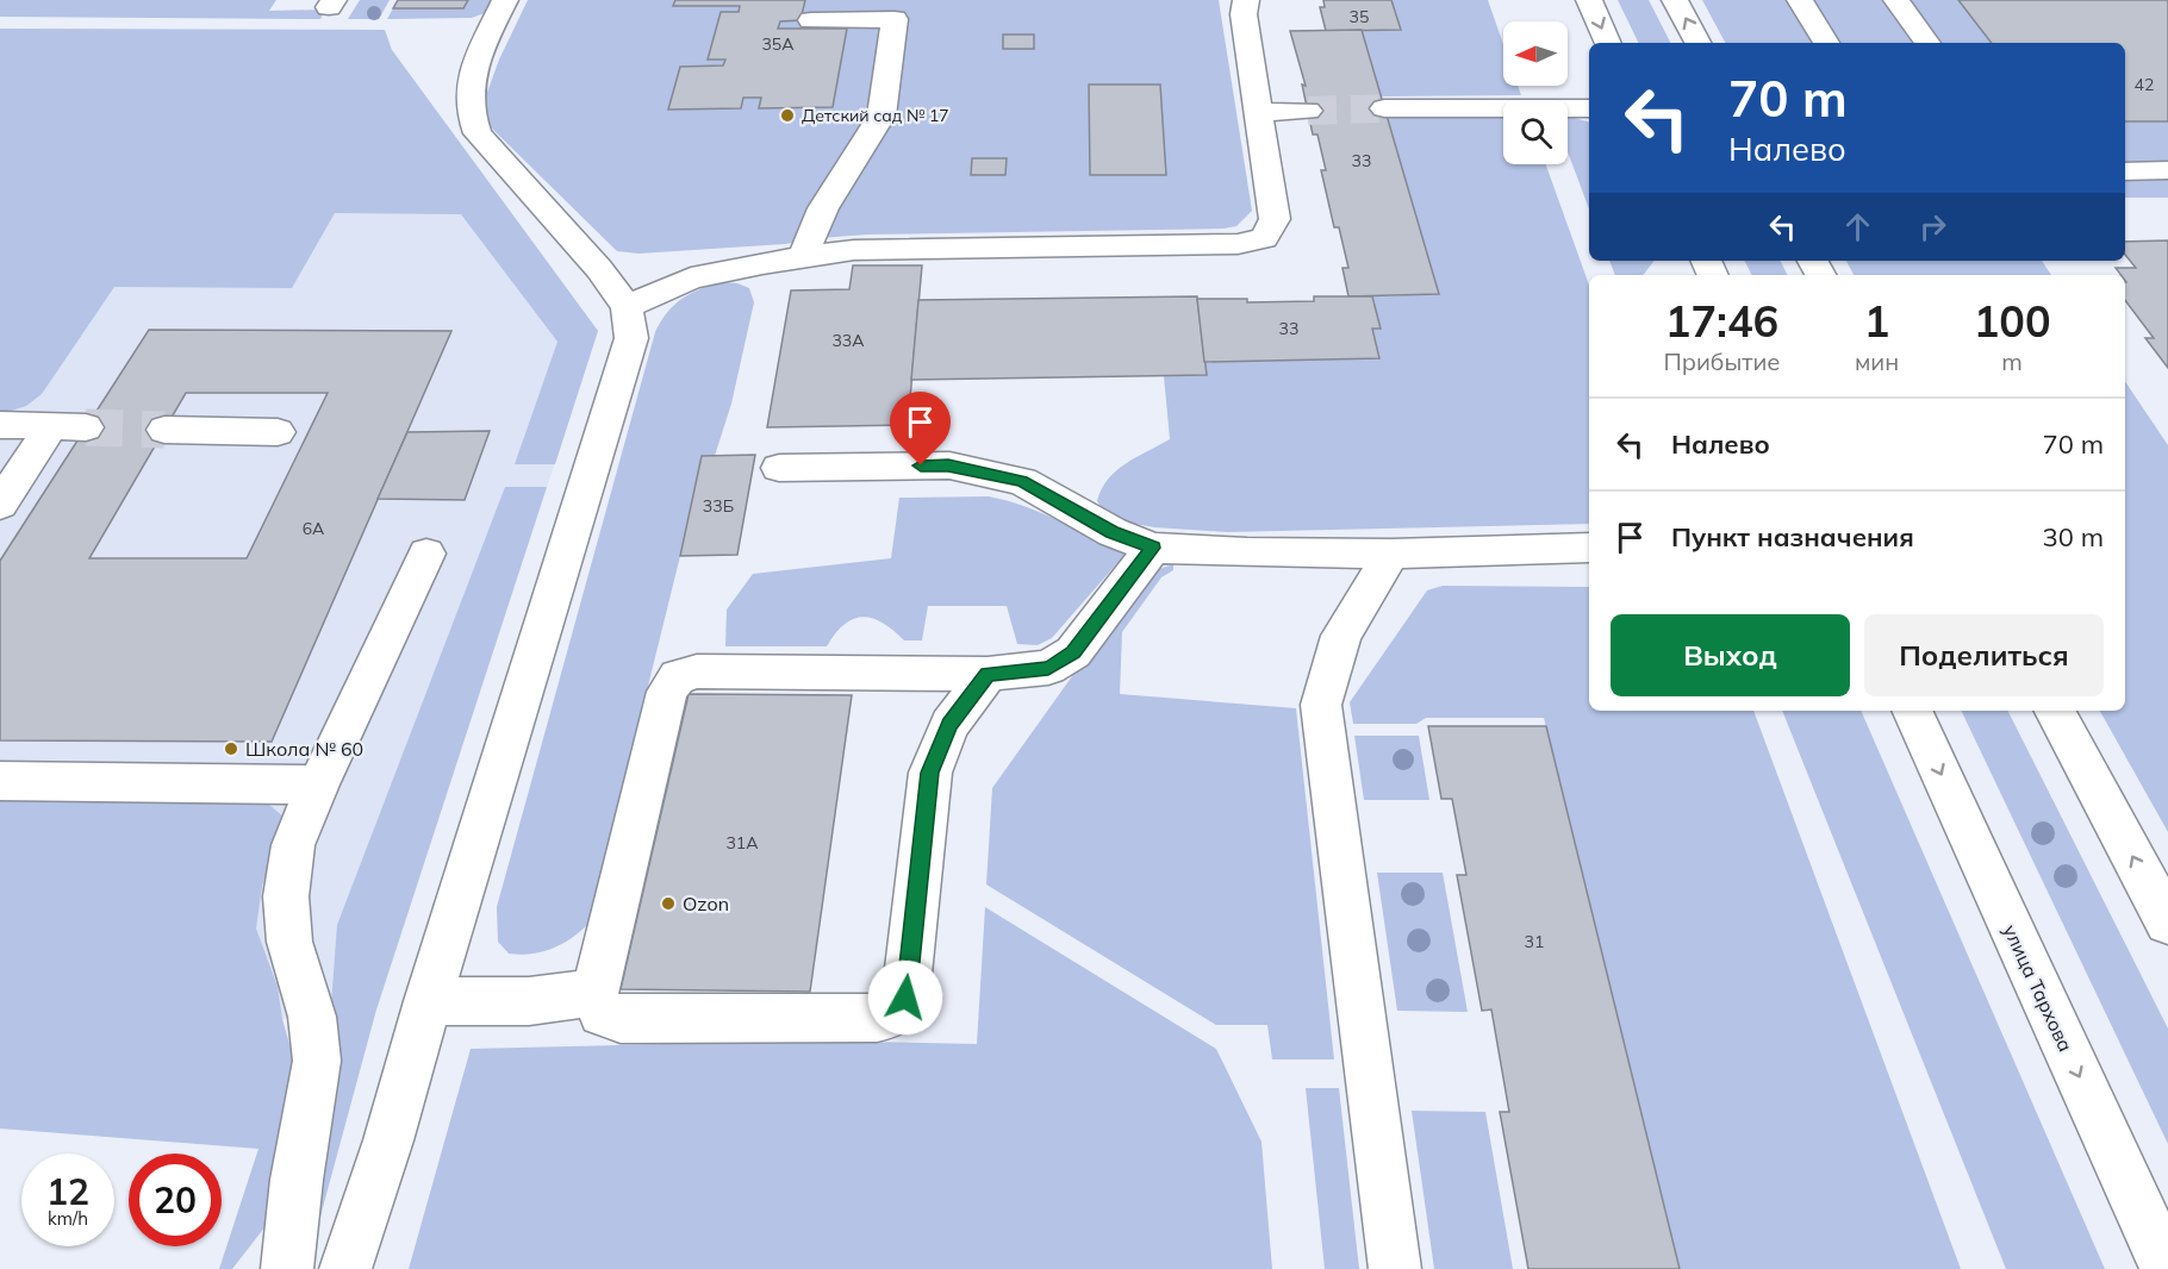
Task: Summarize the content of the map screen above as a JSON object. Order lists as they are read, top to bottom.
{
  "streets": {
    "main road": ["улица Тархова"]
  },
  "places": ["Детский сад № 17", "Школа № 60", "Ozon"],
  "house_numbers": [
    "35",
    "35А",
    "42",
    "33",
    "33",
    "33А",
    "33Б",
    "6А",
    "31А",
    "31"
  ],
  "north": "left",
  "page": {
    "turn": ["70 m", "Налево"],
    "eta": [
      "17:46",
      "Прибытие",
      "1",
      "мин",
      "100",
      "m"
    ],
    "list": [
      {
        "name": "Налево",
        "value": "70 m"
      },
      {
        "name": "Пункт назначения",
        "value": "30 m"
      }
    ],
    "buttons": ["Выход", "Поделиться"],
    "speed": "12 km/h",
    "limit": "20"
  }
}
